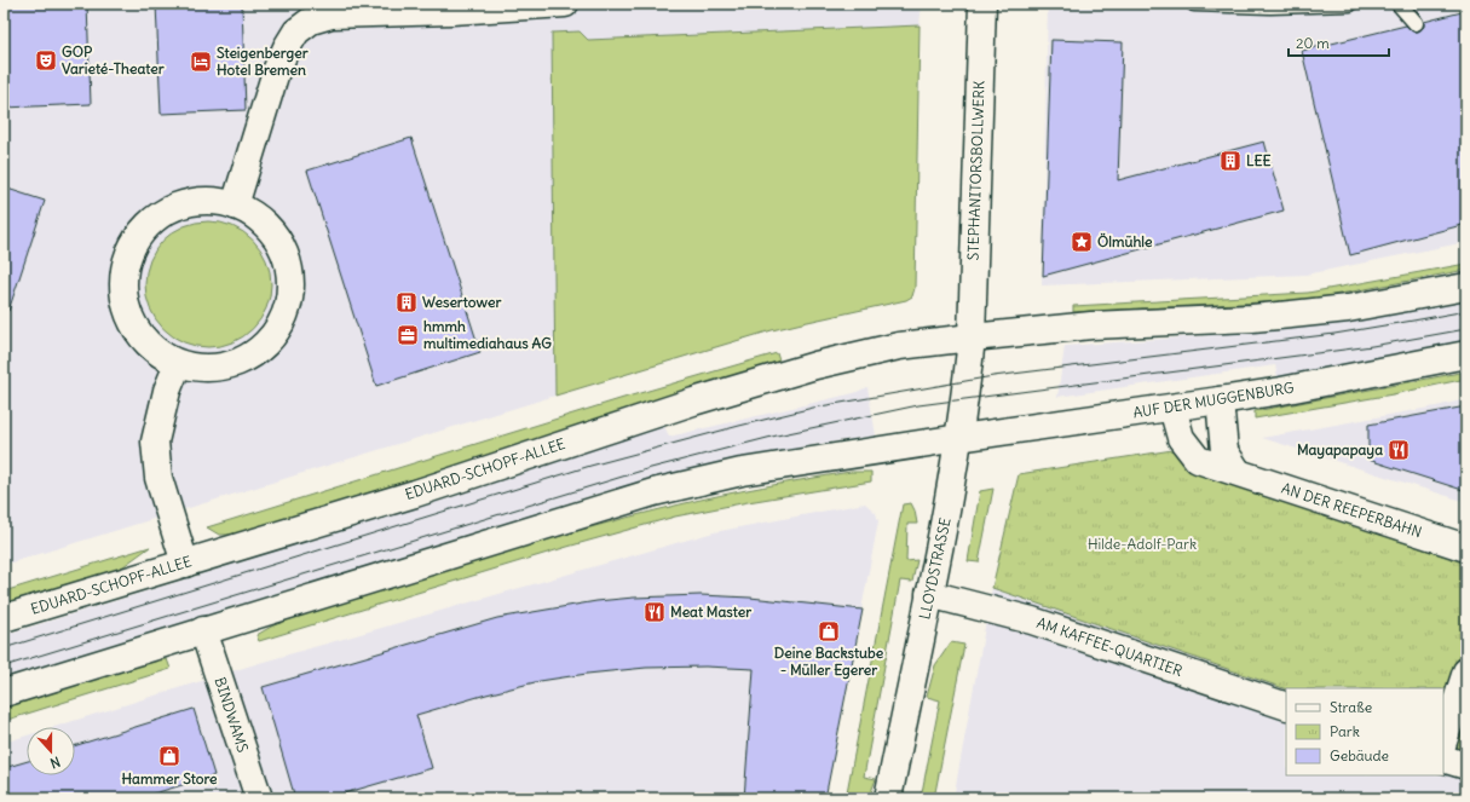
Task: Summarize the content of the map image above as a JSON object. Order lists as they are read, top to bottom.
{
  "streets": {
    "street": [
      "STEPHANITORSBOLLWERK",
      "AUF DER MUGGENBURG",
      "EDUARD-SCHOPF-ALLEE",
      "AN DER REEPERBAHN",
      "LLOYDSTRASSE",
      "AM KAFFEE-QUARTIER",
      "BINDWAMS"
    ]
  },
  "crossings": [
    ["STEPHANITORSBOLLWERK", "EDUARD-SCHOPF-ALLEE"],
    ["STEPHANITORSBOLLWERK", "LLOYDSTRASSE"],
    ["AUF DER MUGGENBURG", "AN DER REEPERBAHN"],
    ["AUF DER MUGGENBURG", "LLOYDSTRASSE"],
    ["EDUARD-SCHOPF-ALLEE", "LLOYDSTRASSE"],
    ["LLOYDSTRASSE", "AM KAFFEE-QUARTIER"]
  ],
  "parks": ["Hilde-Adolf-Park"],
  "places": {
    "theatre": ["GOP Varieté-Theater"],
    "hotel": ["Steigenberger Hotel Bremen"],
    "building": ["LEE", "Wesertower"],
    "place": ["Ölmühle"],
    "office": ["hmmh multimediahaus AG"],
    "restaurant": ["Mayapapaya", "Meat Master"],
    "shop": ["Deine Backstube - Müller Egerer", "Hammer Store"]
  },
  "legend": ["Straße", "Park", "Gebäude"],
  "scale_bar": "20 m",
  "north": "bottom"
}
